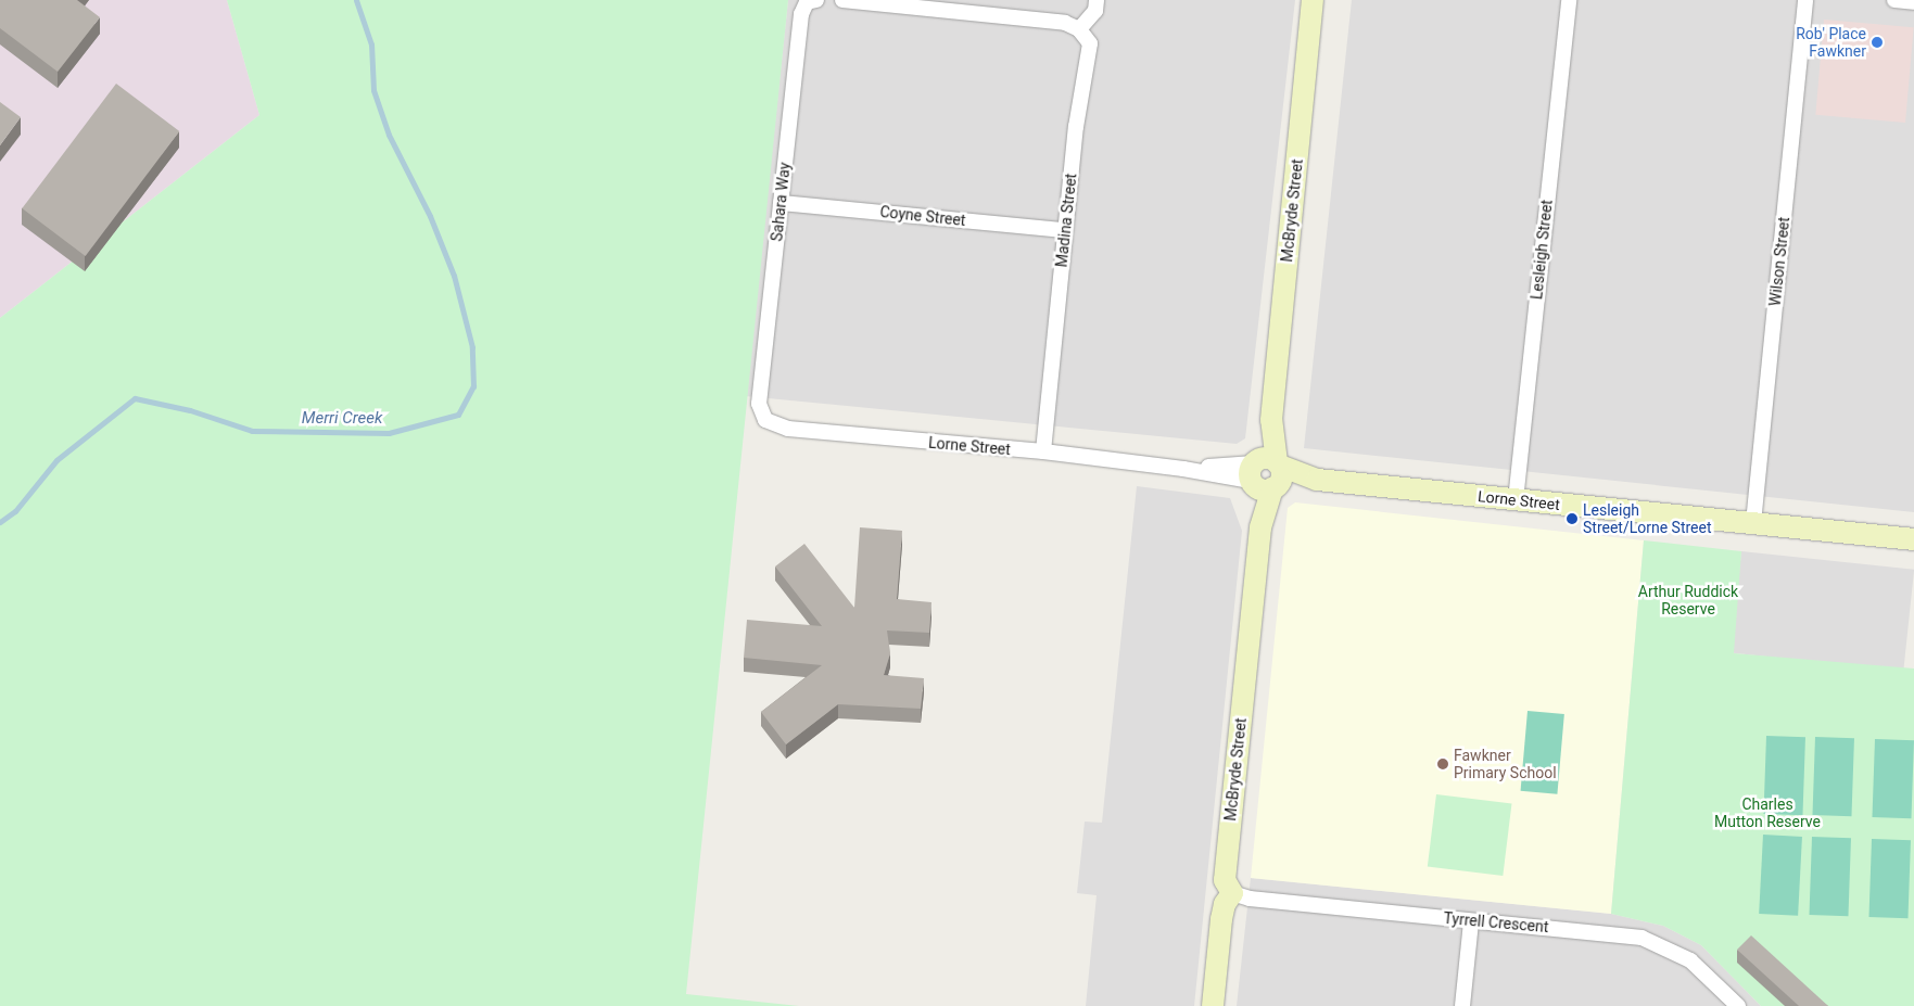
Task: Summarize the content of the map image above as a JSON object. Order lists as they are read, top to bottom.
{
  "streets": {
    "street": [
      "Sahara Way",
      "McBryde Street",
      "Coyne Street",
      "Madina Street",
      "Lesleigh Street",
      "Wilson Street",
      "Lorne Street",
      "Tyrrell Crescent"
    ]
  },
  "crossings": [
    ["Sahara Way", "Coyne Street"],
    ["Sahara Way", "Lorne Street"],
    ["McBryde Street", "Lorne Street"],
    ["McBryde Street", "Tyrrell Crescent"],
    ["Coyne Street", "Madina Street"],
    ["Madina Street", "Lorne Street"],
    ["Lesleigh Street", "Lorne Street"],
    ["Wilson Street", "Lorne Street"]
  ],
  "water": ["Merri Creek"],
  "parks": ["Arthur Ruddick Reserve", "Charles Mutton Reserve"],
  "places": ["Rob' Place Fawkner", "Lesleigh Street/Lorne Street", "Fawkner Primary School"]
}
